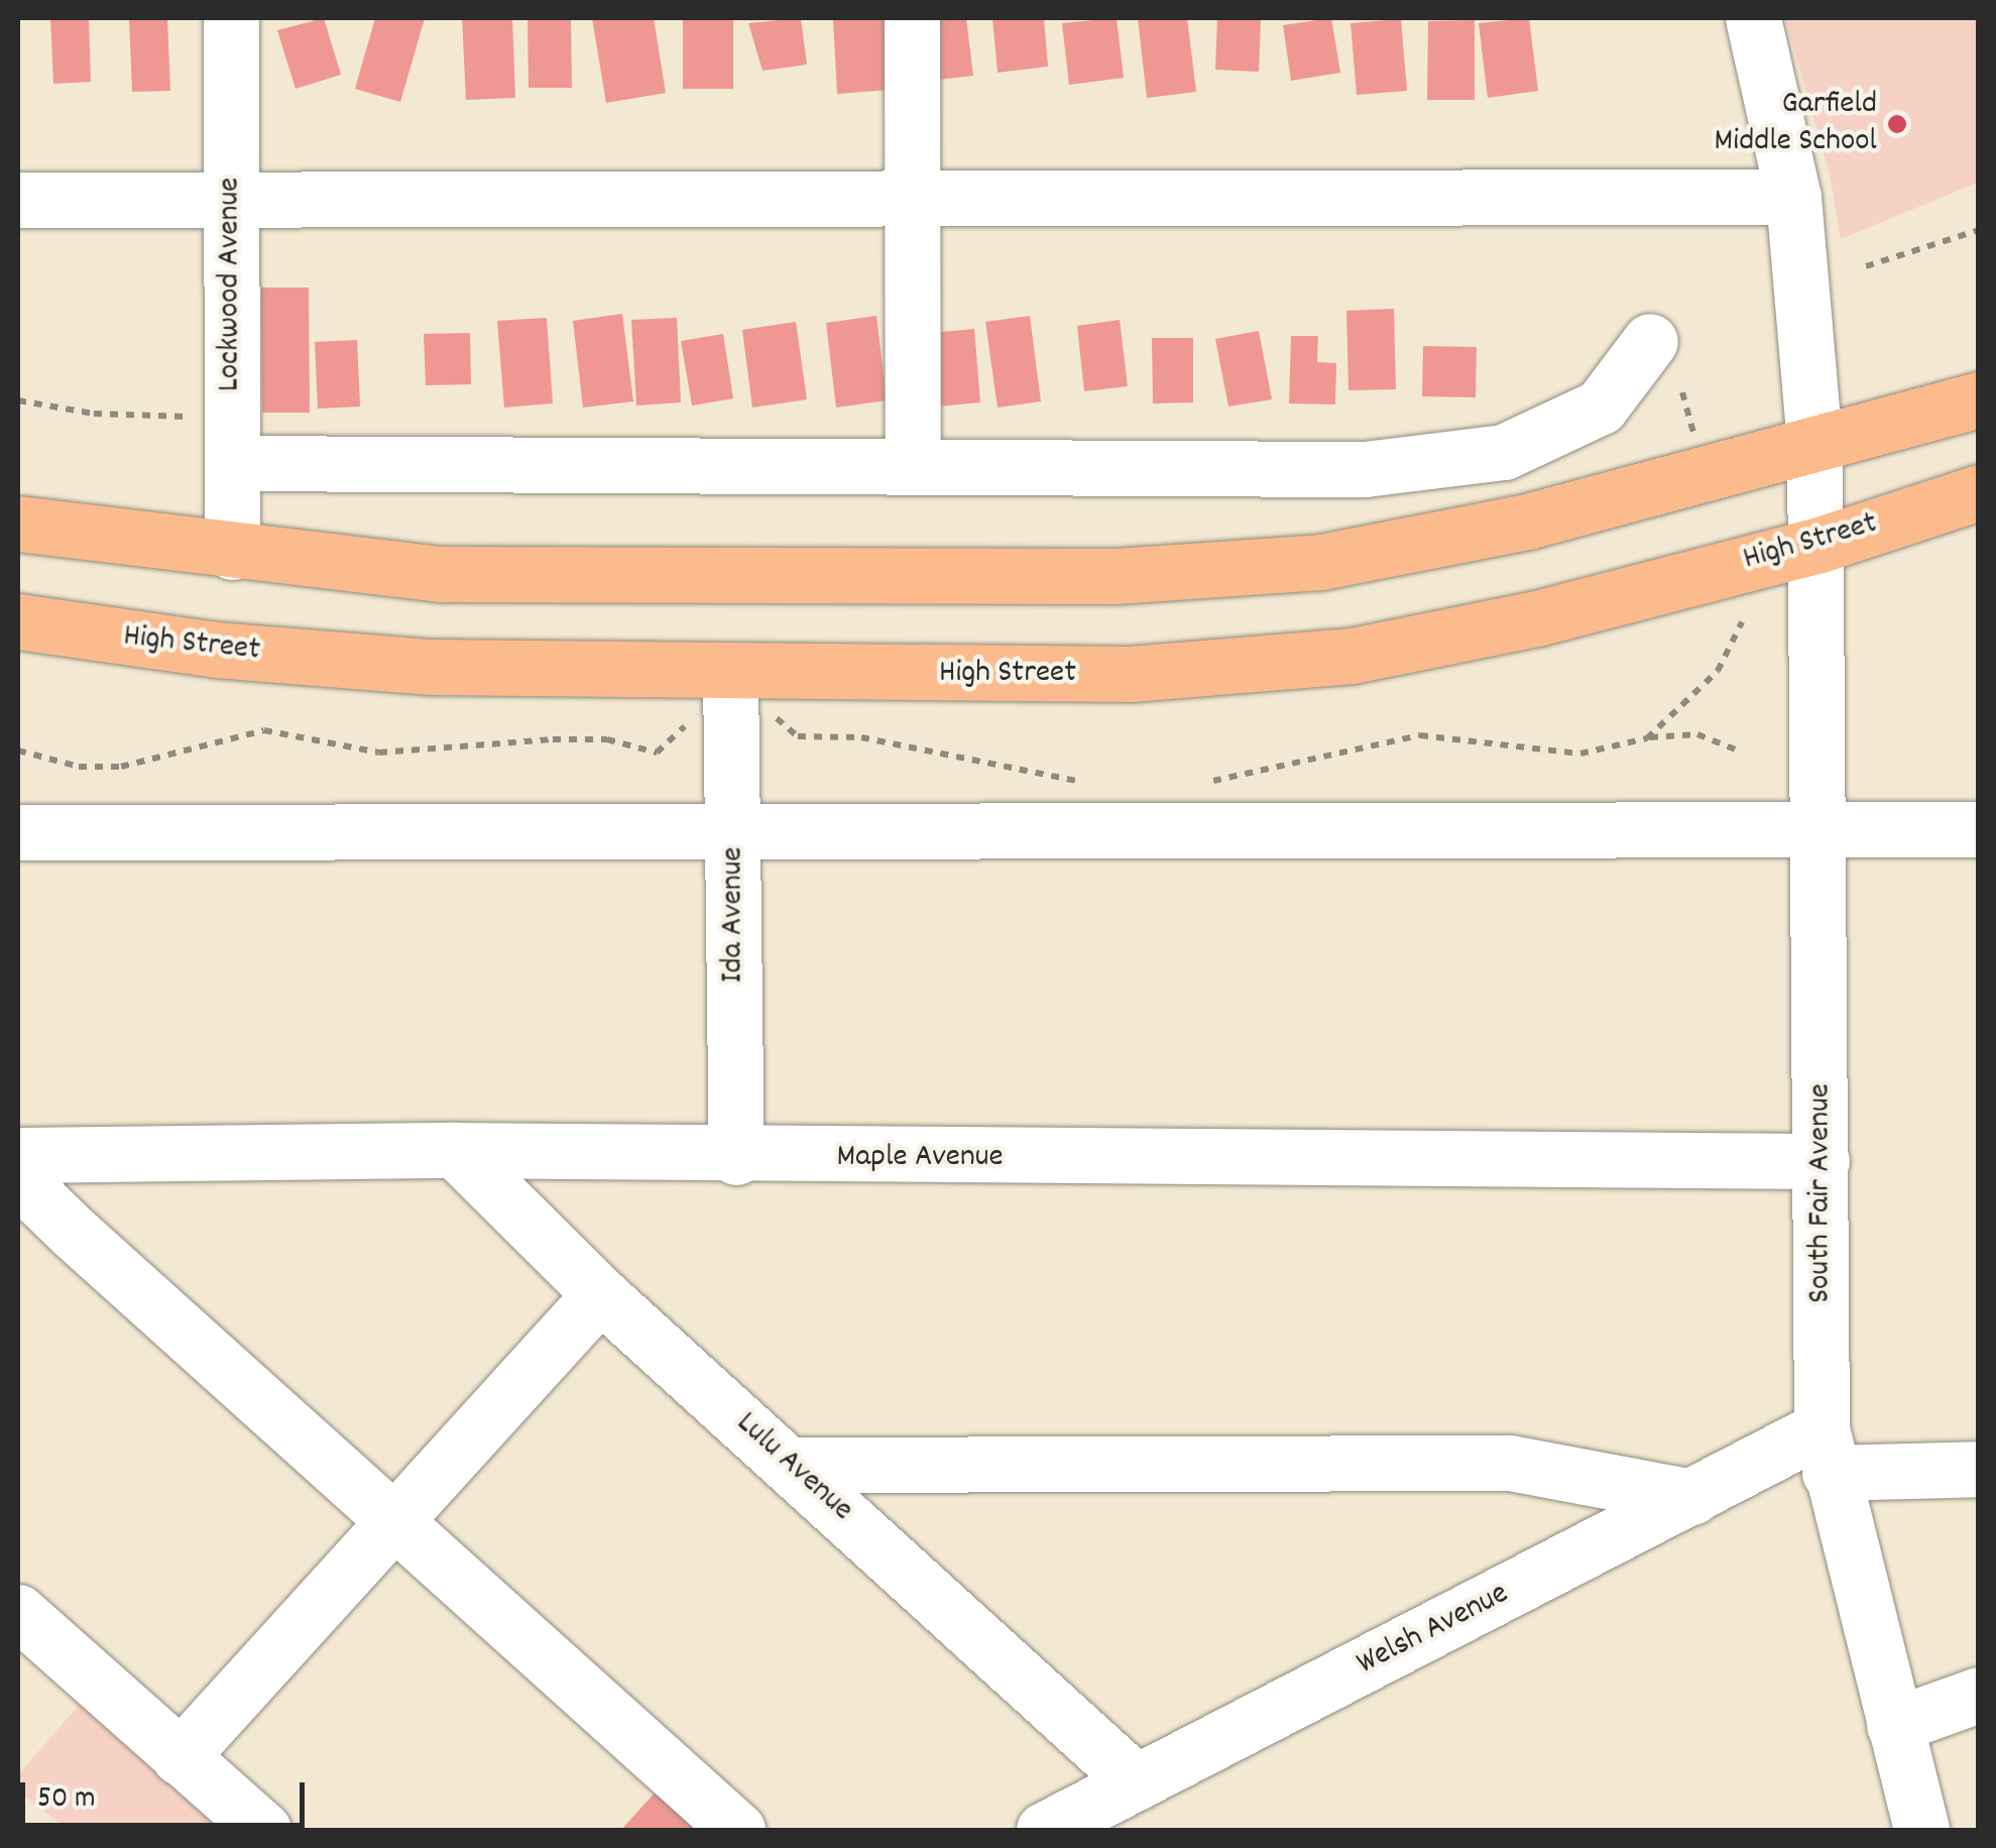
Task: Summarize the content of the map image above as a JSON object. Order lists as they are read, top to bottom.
{
  "streets": {
    "highway": ["High Street"],
    "street": [
      "Lockwood Avenue",
      "Ida Avenue",
      "Maple Avenue",
      "South Fair Avenue",
      "Lulu Avenue",
      "Welsh Avenue"
    ]
  },
  "crossings": [
    ["High Street", "Ida Avenue"],
    ["High Street", "South Fair Avenue"],
    ["Ida Avenue", "Maple Avenue"],
    ["Maple Avenue", "South Fair Avenue"],
    ["Maple Avenue", "Lulu Avenue"],
    ["South Fair Avenue", "Welsh Avenue"],
    ["Lulu Avenue", "Welsh Avenue"]
  ],
  "places": ["Garfield Middle School"],
  "scale_bar": "50 m"
}
